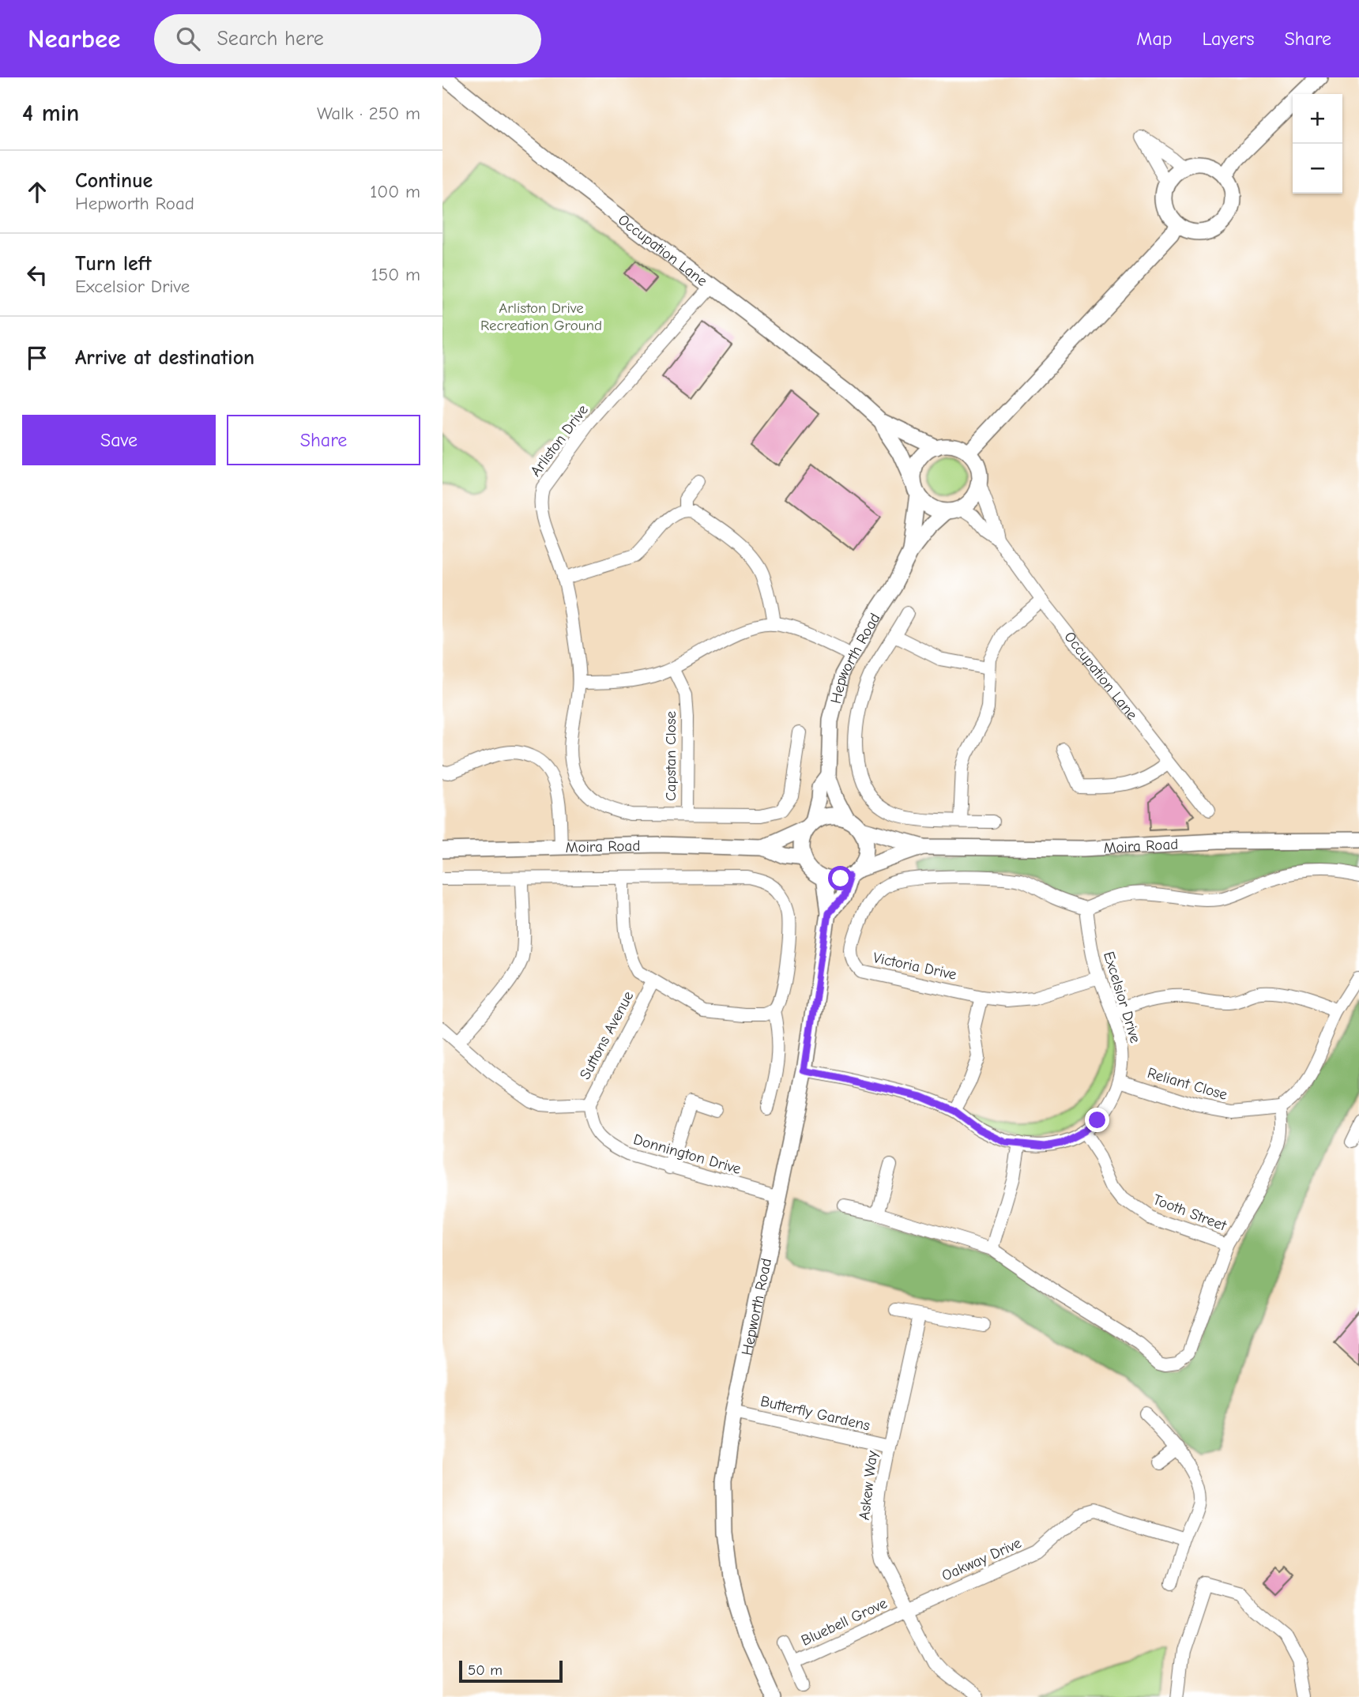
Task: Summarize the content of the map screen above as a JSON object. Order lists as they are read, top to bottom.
{
  "streets": {
    "street": [
      "Occupation Lane",
      "Arliston Drive",
      "Hepworth Road",
      "Capstan Close",
      "Moira Road",
      "Victoria Drive",
      "Excelsior Drive",
      "Suttons Avenue",
      "Reliant Close",
      "Donnington Drive",
      "Tooth Street",
      "Butterfly Gardens",
      "Askew Way",
      "Oakway Drive",
      "Bluebell Grove"
    ]
  },
  "crossings": [
    ["Occupation Lane", "Arliston Drive"],
    ["Occupation Lane", "Hepworth Road"],
    ["Arliston Drive", "Capstan Close"],
    ["Hepworth Road", "Moira Road"],
    ["Hepworth Road", "Excelsior Drive"],
    ["Hepworth Road", "Donnington Drive"],
    ["Hepworth Road", "Butterfly Gardens"],
    ["Victoria Drive", "Excelsior Drive"],
    ["Excelsior Drive", "Reliant Close"],
    ["Excelsior Drive", "Tooth Street"],
    ["Suttons Avenue", "Donnington Drive"],
    ["Butterfly Gardens", "Askew Way"],
    ["Askew Way", "Oakway Drive"],
    ["Askew Way", "Bluebell Grove"],
    ["Oakway Drive", "Bluebell Grove"]
  ],
  "parks": ["Arliston Drive Recreation Ground"],
  "scale_bar": "50 m",
  "page": {
    "header": "Nearbee",
    "search": "Search here",
    "nav": ["Map", "Layers", "Share"],
    "heading": ["4 min", "Walk · 250 m"],
    "map_buttons": ["+", "−"],
    "list": [
      ["Continue", "Hepworth Road", "100 m"],
      ["Turn left", "Excelsior Drive", "150 m"],
      "Arrive at destination"
    ],
    "buttons": ["Save", "Share"],
    "scale": "50 m"
  }
}
